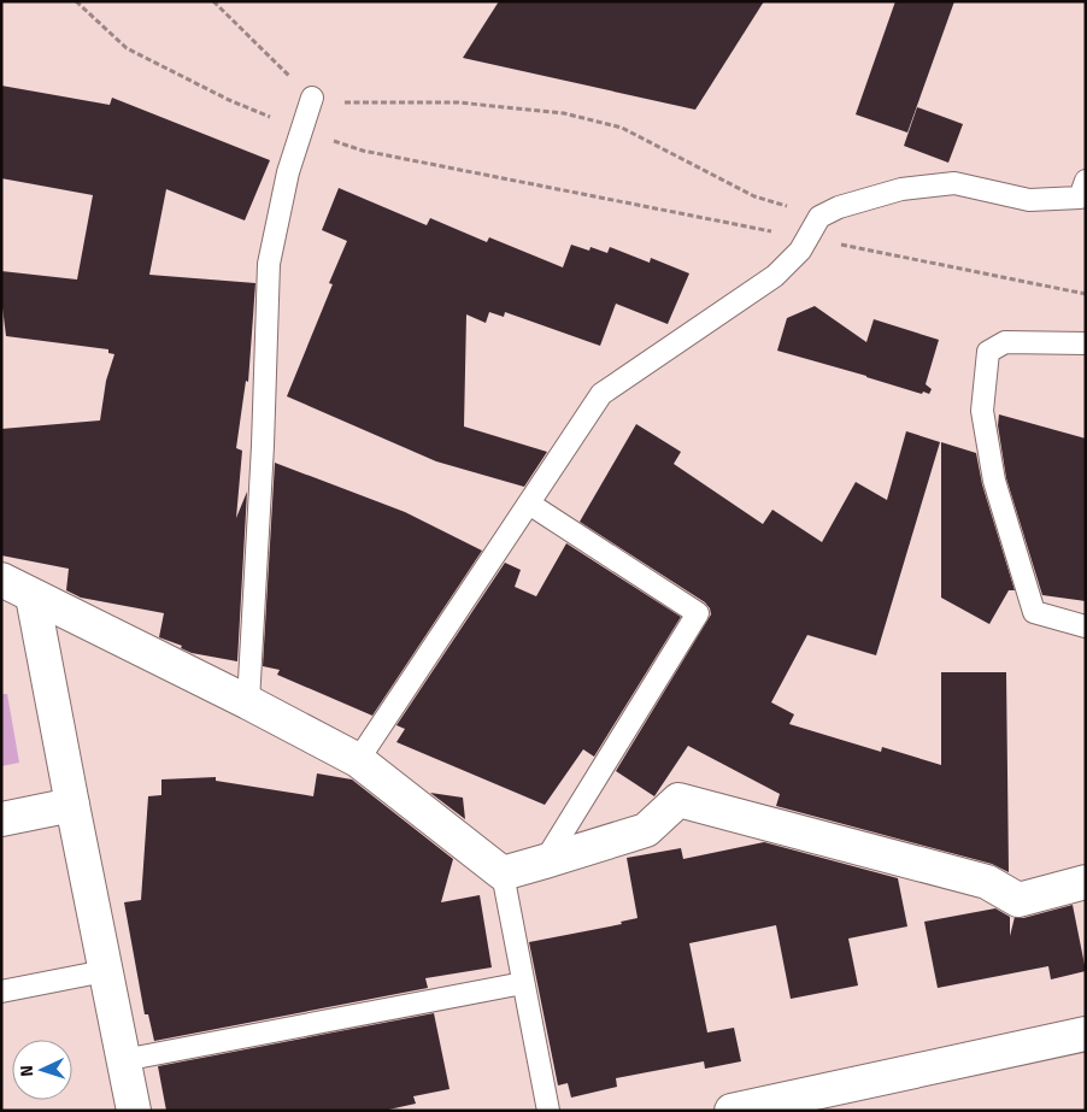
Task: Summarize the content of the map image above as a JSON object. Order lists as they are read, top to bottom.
{
  "north": "left"
}
